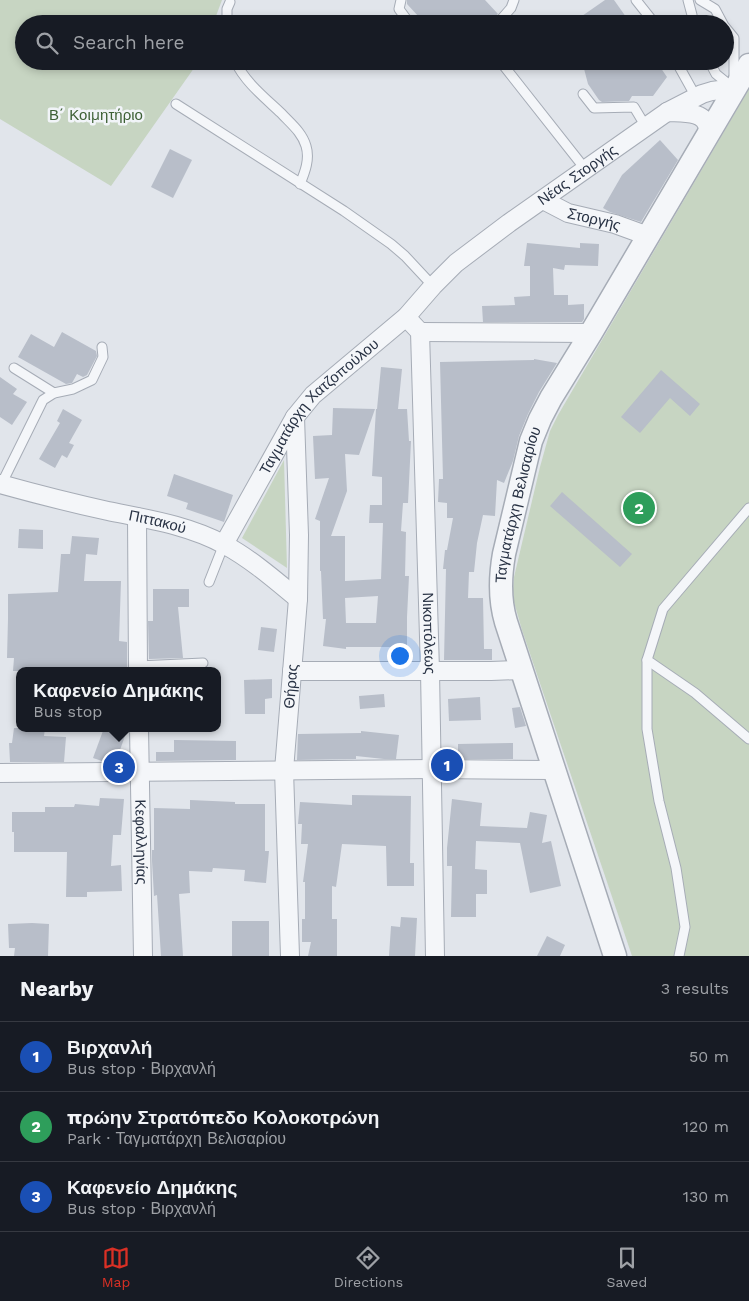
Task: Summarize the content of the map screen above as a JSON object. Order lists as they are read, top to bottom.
{
  "streets": {
    "street": [
      "Νέας Στοργής",
      "Στοργής",
      "Ταγματάρχη Χατζοπούλου",
      "Ταγματάρχη Βελισαρίου",
      "Πιττακού",
      "Νικοπόλεως",
      "Θήρας",
      "Κεφαλληνίας"
    ]
  },
  "crossings": [
    ["Νέας Στοργής", "Στοργής"],
    ["Νέας Στοργής", "Ταγματάρχη Χατζοπούλου"],
    ["Νέας Στοργής", "Ταγματάρχη Βελισαρίου"],
    ["Στοργής", "Ταγματάρχη Βελισαρίου"],
    ["Ταγματάρχη Χατζοπούλου", "Πιττακού"],
    ["Ταγματάρχη Χατζοπούλου", "Θήρας"],
    ["Πιττακού", "Θήρας"]
  ],
  "parks": ["Β΄ Κοιμητήριο"],
  "page": {
    "search": "Search here",
    "pins": ["2", "1", "3"],
    "popup": ["Καφενείο Δημάκης", "Bus stop"],
    "heading": ["Nearby", "3 results"],
    "list": [
      {
        "mark": "1",
        "name": "Βιρχανλή",
        "note": "Bus stop · Βιρχανλή",
        "value": "50 m"
      },
      {
        "mark": "2",
        "name": "πρώην Στρατόπεδο Κολοκοτρώνη",
        "note": "Park · Ταγματάρχη Βελισαρίου",
        "value": "120 m"
      },
      {
        "mark": "3",
        "name": "Καφενείο Δημάκης",
        "note": "Bus stop · Βιρχανλή",
        "value": "130 m"
      }
    ],
    "nav": ["Map", "Directions", "Saved"]
  }
}
